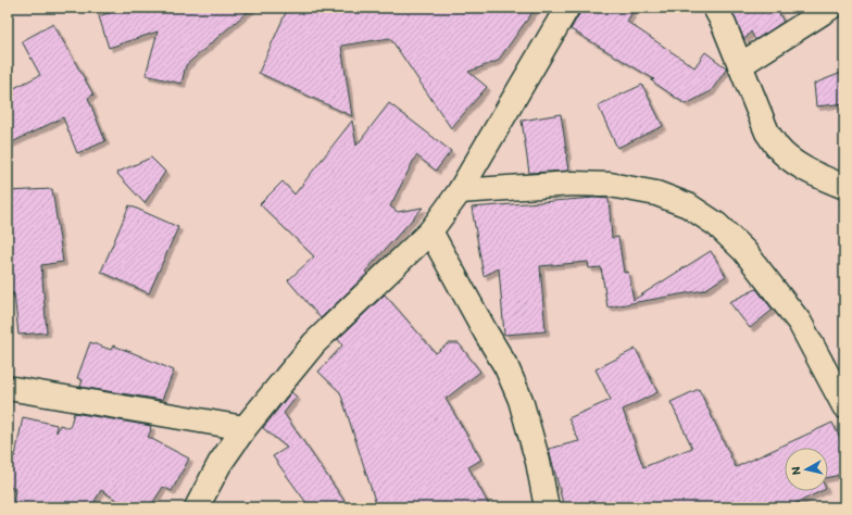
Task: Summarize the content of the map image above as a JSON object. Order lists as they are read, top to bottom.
{
  "north": "left"
}
